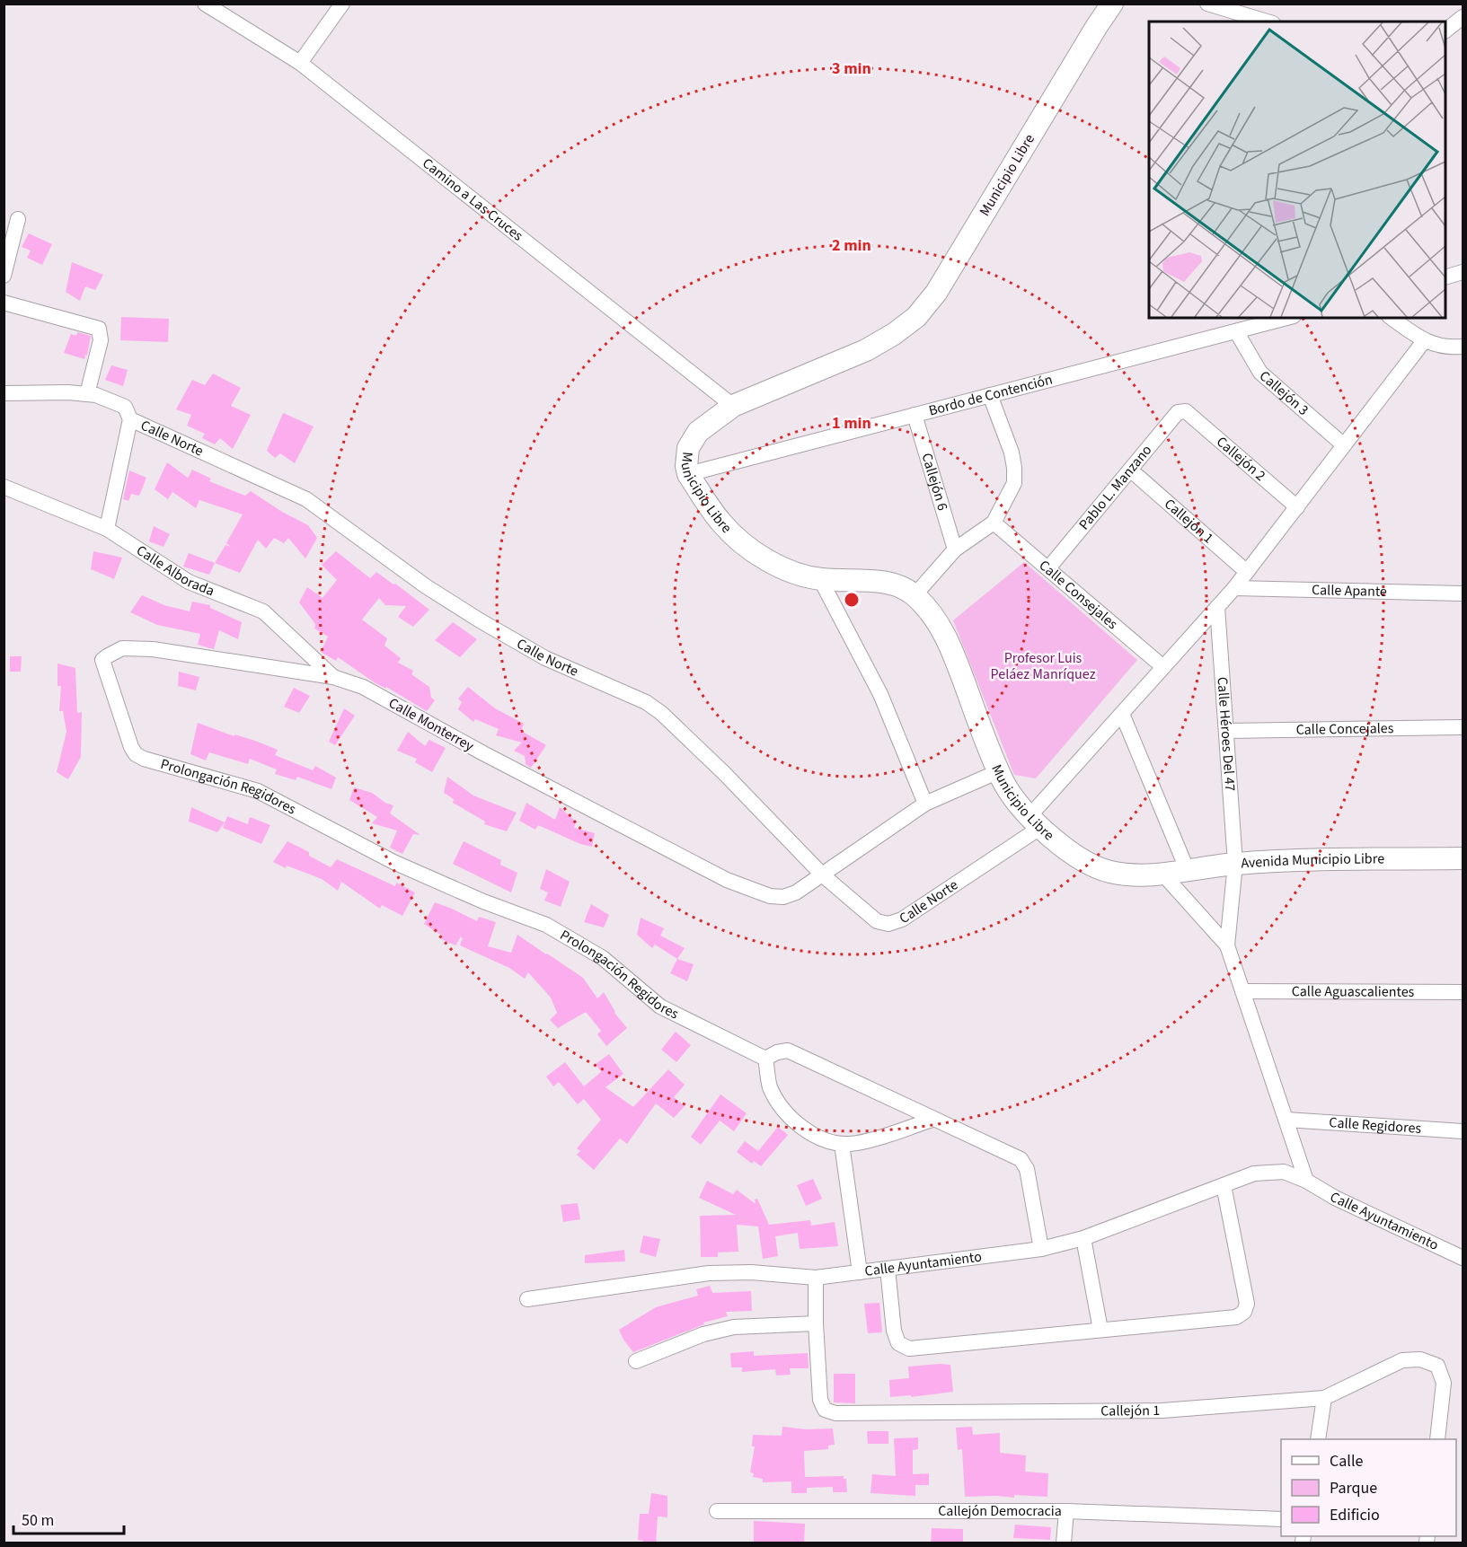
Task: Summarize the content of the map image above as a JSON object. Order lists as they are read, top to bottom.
{
  "streets": {
    "street": [
      "Municipio Libre",
      "Camino a Las Cruces",
      "Callejón 3",
      "Bordo de Contención",
      "Calle Norte",
      "Callejón 2",
      "Callejón 6",
      "Pablo L. Manzano",
      "Callejón 1",
      "Calle Alborada",
      "Calle Apante",
      "Calle Consejales",
      "Calle Monterrey",
      "Calle Concejales",
      "Calle Héroes Del 47",
      "Prolongación Regidores",
      "Avenida Municipio Libre",
      "Calle Aguascalientes",
      "Calle Regidores",
      "Calle Ayuntamiento",
      "Callejón Democracia"
    ]
  },
  "crossings": [
    ["Municipio Libre", "Camino a Las Cruces"],
    ["Municipio Libre", "Bordo de Contención"],
    ["Municipio Libre", "Calle Norte"],
    ["Municipio Libre", "Calle Monterrey"],
    ["Municipio Libre", "Avenida Municipio Libre"],
    ["Callejón 3", "Bordo de Contención"],
    ["Callejón 3", "Calle Norte"],
    ["Bordo de Contención", "Callejón 6"],
    ["Calle Norte", "Callejón 2"],
    ["Calle Norte", "Callejón 1"],
    ["Calle Norte", "Calle Apante"],
    ["Calle Norte", "Calle Consejales"],
    ["Calle Norte", "Calle Monterrey"],
    ["Calle Norte", "Calle Héroes Del 47"],
    ["Callejón 2", "Pablo L. Manzano"],
    ["Pablo L. Manzano", "Callejón 1"],
    ["Pablo L. Manzano", "Calle Consejales"],
    ["Calle Alborada", "Calle Monterrey"],
    ["Calle Monterrey", "Prolongación Regidores"],
    ["Calle Concejales", "Calle Héroes Del 47"],
    ["Calle Héroes Del 47", "Avenida Municipio Libre"]
  ],
  "parks": ["Profesor Luis Peláez Manríquez"],
  "legend": ["Calle", "Parque", "Edificio"],
  "scale_bar": "50 m",
  "rings": ["3 min", "2 min", "1 min"]
}
